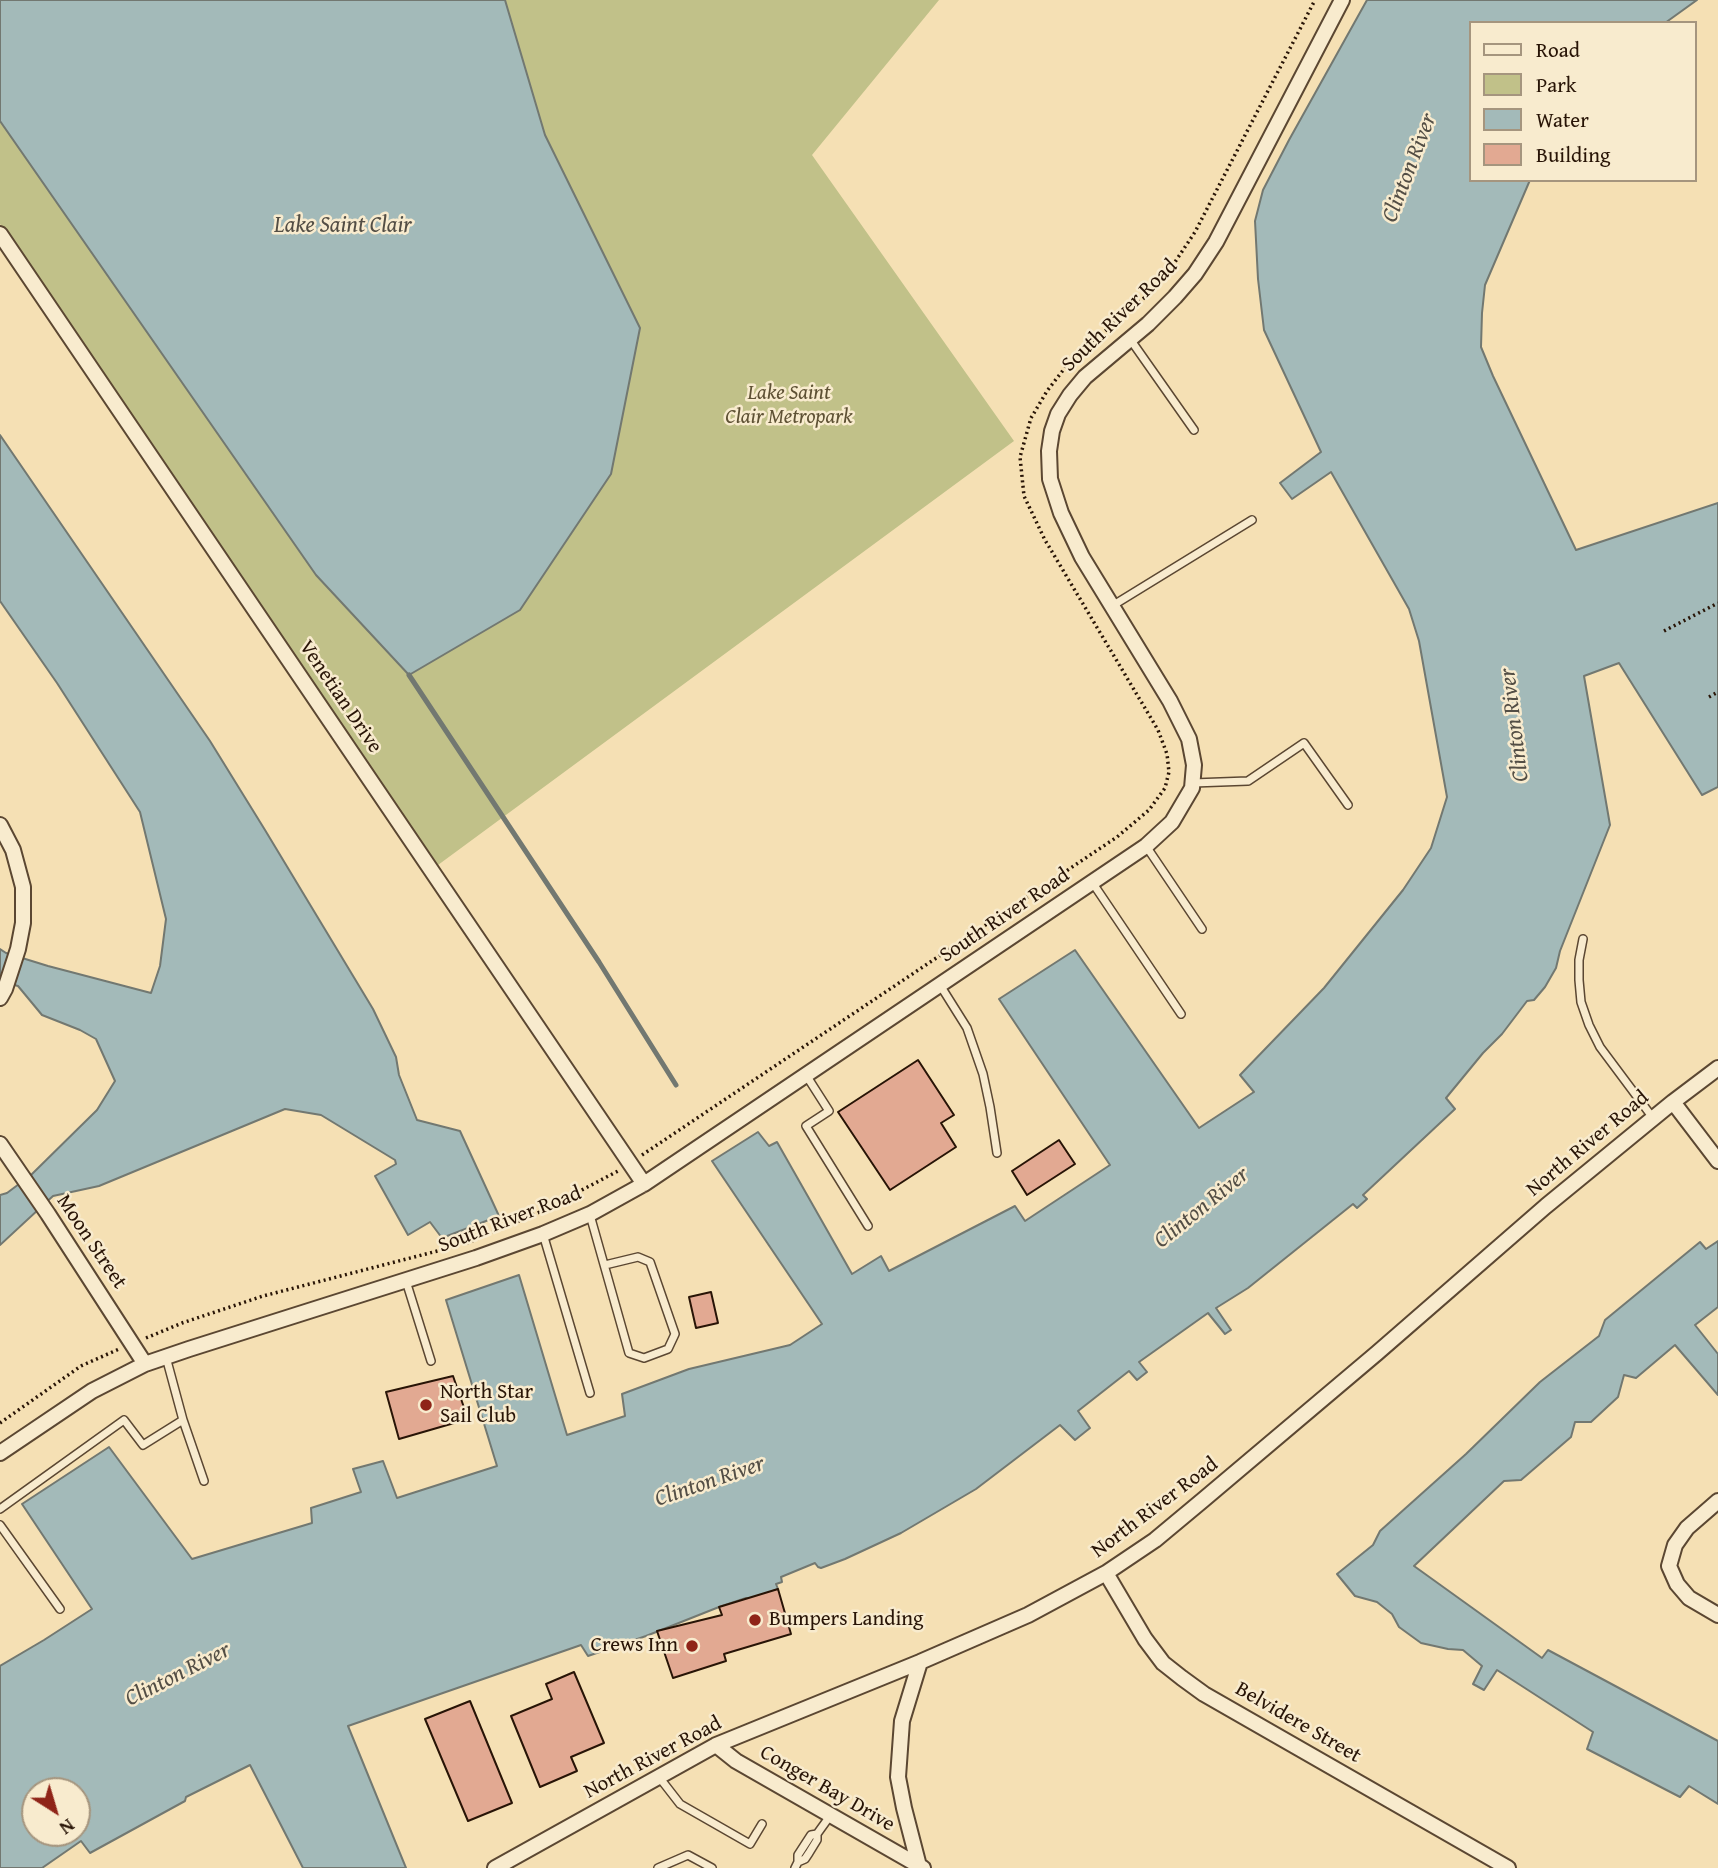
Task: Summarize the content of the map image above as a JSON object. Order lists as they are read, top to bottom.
{
  "streets": {
    "street": [
      "South River Road",
      "Venetian Drive",
      "North River Road",
      "Moon Street",
      "Belvidere Street",
      "Conger Bay Drive"
    ]
  },
  "crossings": [
    ["South River Road", "Venetian Drive"],
    ["South River Road", "Moon Street"],
    ["North River Road", "Belvidere Street"],
    ["North River Road", "Conger Bay Drive"]
  ],
  "water": ["Clinton River", "Lake Saint Clair"],
  "parks": ["Lake Saint Clair Metropark"],
  "places": ["North Star Sail Club", "Bumpers Landing", "Crews Inn"],
  "legend": [
    "Road",
    "Park",
    "Water",
    "Building"
  ],
  "north": "bottom right"
}
